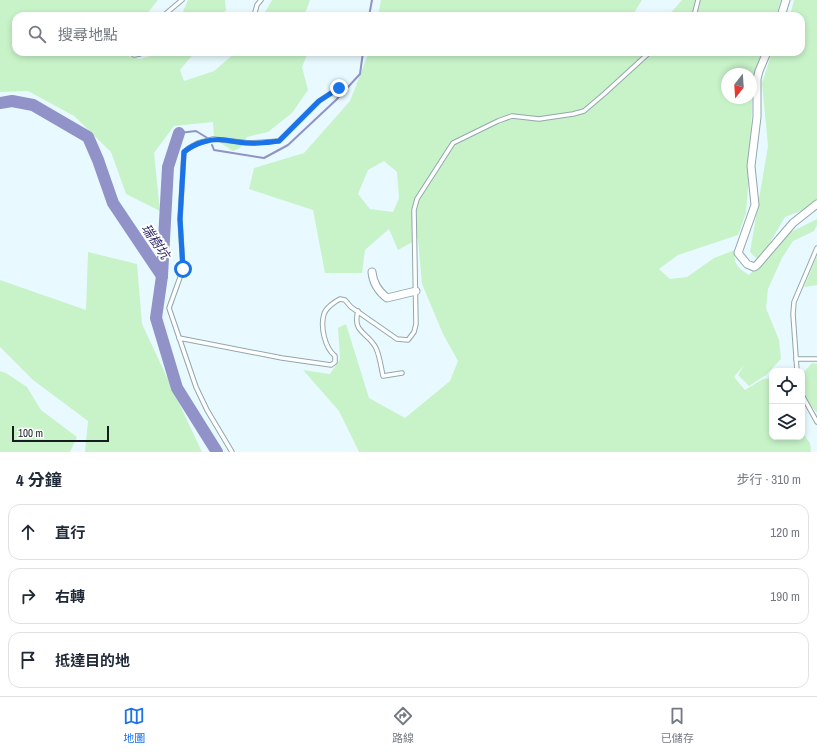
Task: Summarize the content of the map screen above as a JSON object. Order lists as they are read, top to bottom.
{
  "water": ["瑞樹坑"],
  "scale_bar": "100 m",
  "north": "bottom",
  "page": {
    "search": "搜尋地點",
    "scale": "100 m",
    "heading": ["4 分鐘", "步行 · 310 m"],
    "list": [
      ["直行", "120 m"],
      ["右轉", "190 m"],
      "抵達目的地"
    ],
    "nav": ["地圖", "路線", "已儲存"]
  }
}
